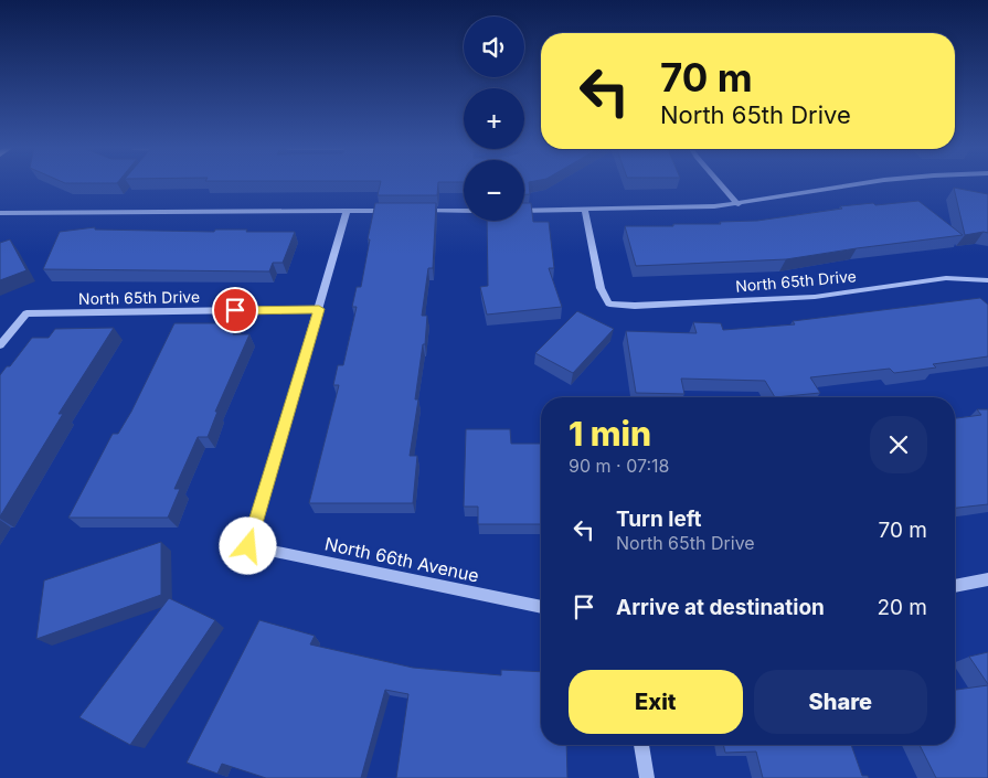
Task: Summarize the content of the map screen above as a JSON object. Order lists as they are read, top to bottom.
{
  "streets": {
    "street": ["North 65th Drive", "North 66th Avenue"]
  },
  "crossings": [
    ["North 65th Drive", "North 66th Avenue"]
  ],
  "page": {
    "map_buttons": ["+", "−"],
    "turn": ["70 m", "North 65th Drive"],
    "heading": ["1 min", "90 m · 07:18"],
    "list": [
      {
        "name": "Turn left",
        "note": "North 65th Drive",
        "value": "70 m"
      },
      {
        "name": "Arrive at destination",
        "value": "20 m"
      }
    ],
    "buttons": ["Exit", "Share"]
  }
}
